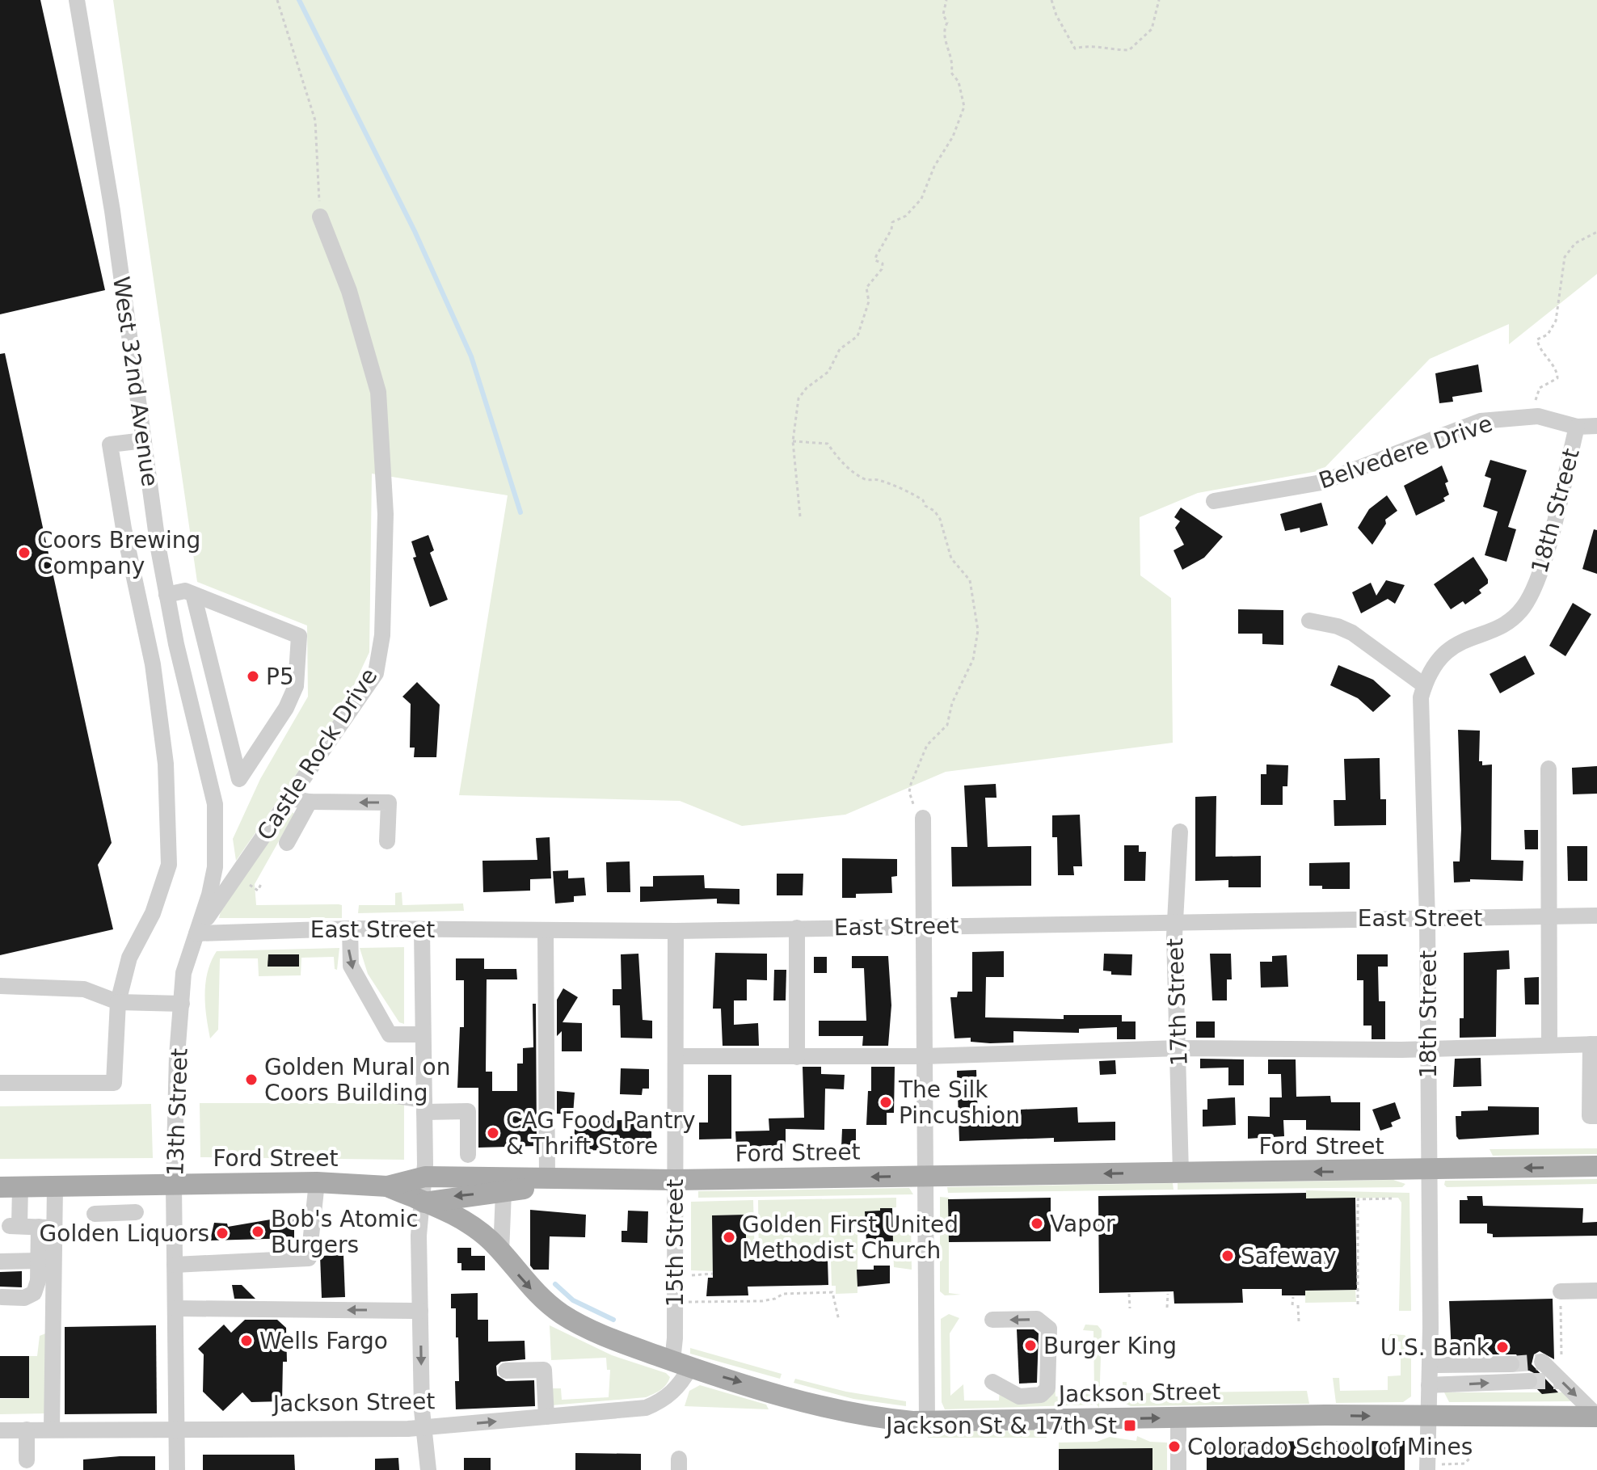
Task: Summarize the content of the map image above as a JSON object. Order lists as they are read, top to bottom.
{
  "streets": {
    "main road": ["Ford Street", "Jackson Street"],
    "street": [
      "West 32nd Avenue",
      "Belvedere Drive",
      "18th Street",
      "Castle Rock Drive",
      "East Street",
      "17th Street",
      "13th Street",
      "15th Street"
    ]
  },
  "crossings": [
    ["West 32nd Avenue", "13th Street"],
    ["Belvedere Drive", "18th Street"],
    ["18th Street", "East Street"],
    ["18th Street", "Ford Street"],
    ["18th Street", "Jackson Street"],
    ["Castle Rock Drive", "East Street"],
    ["Castle Rock Drive", "13th Street"],
    ["East Street", "17th Street"],
    ["East Street", "13th Street"],
    ["East Street", "15th Street"],
    ["17th Street", "Ford Street"],
    ["13th Street", "Ford Street"],
    ["13th Street", "Jackson Street"],
    ["Ford Street", "15th Street"],
    ["Ford Street", "Jackson Street"],
    ["15th Street", "Jackson Street"]
  ],
  "one_way": ["Ford Street", "Jackson Street"],
  "places": {
    "other": [
      "Coors Brewing Company",
      "P5",
      "Golden Mural on Coors Building",
      "The Silk Pincushion",
      "CAG Food Pantry & Thrift Store",
      "Vapor",
      "Bob's Atomic Burgers",
      "Golden Liquors",
      "Golden First United Methodist Church",
      "Safeway",
      "Wells Fargo",
      "Burger King",
      "U.S. Bank",
      "Colorado School of Mines"
    ],
    "transit": ["Jackson St & 17th St"]
  }
}
